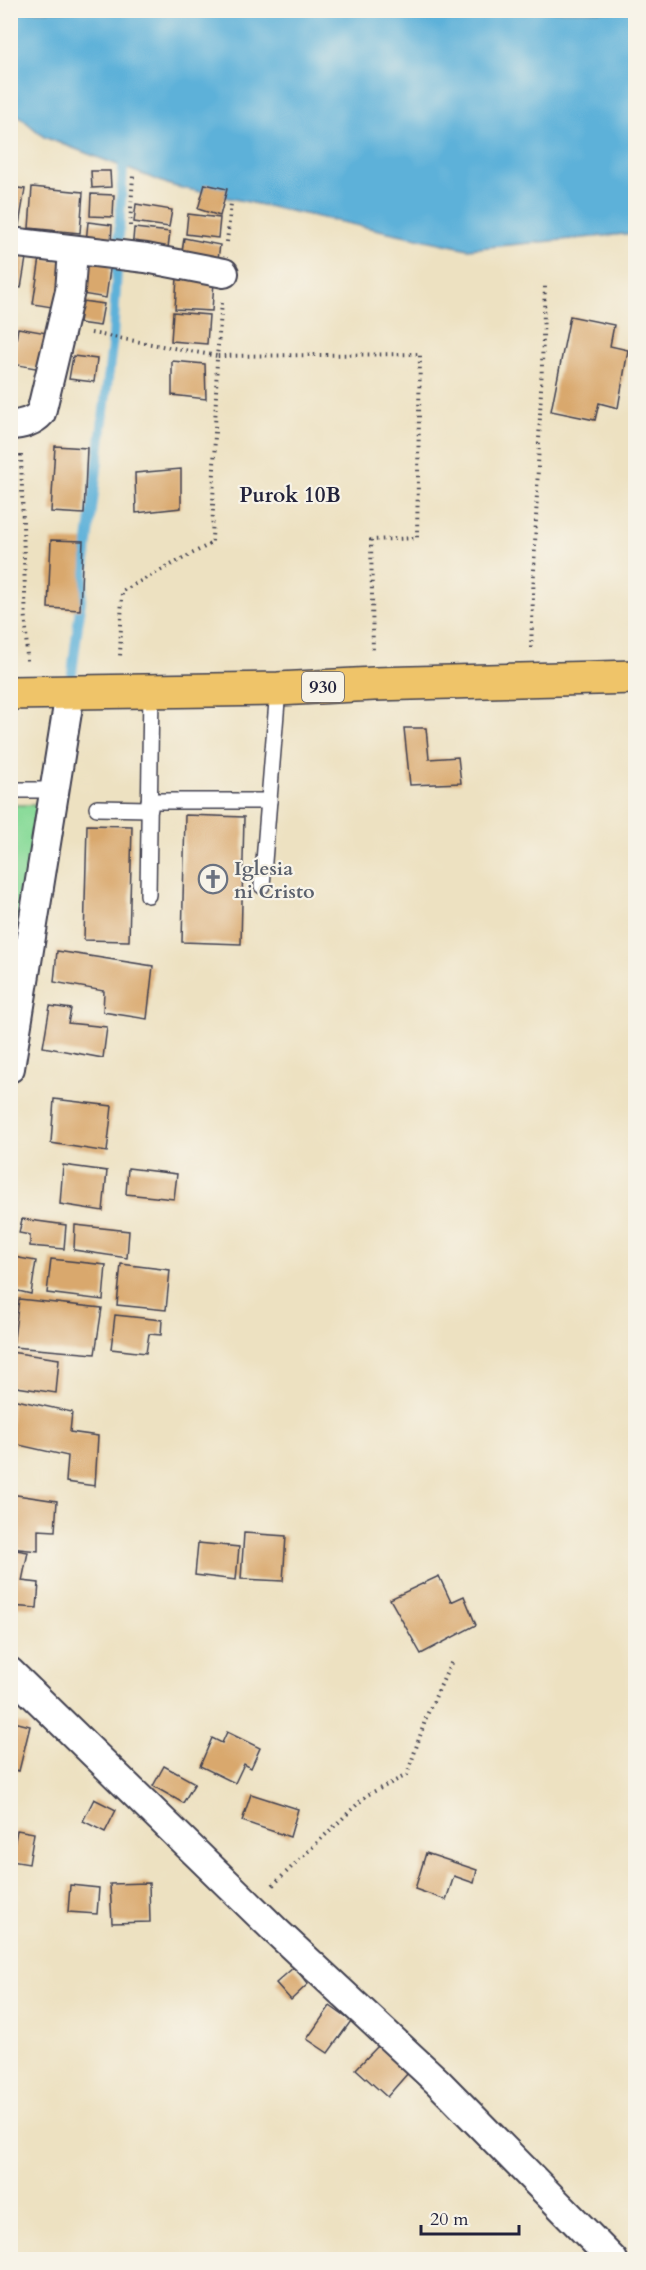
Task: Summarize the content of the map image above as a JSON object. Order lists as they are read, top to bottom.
{
  "streets": {
    "main road": ["930"]
  },
  "districts": ["Purok 10B"],
  "places": {
    "church": ["Iglesia ni Cristo"]
  },
  "scale_bar": "20 m"
}
